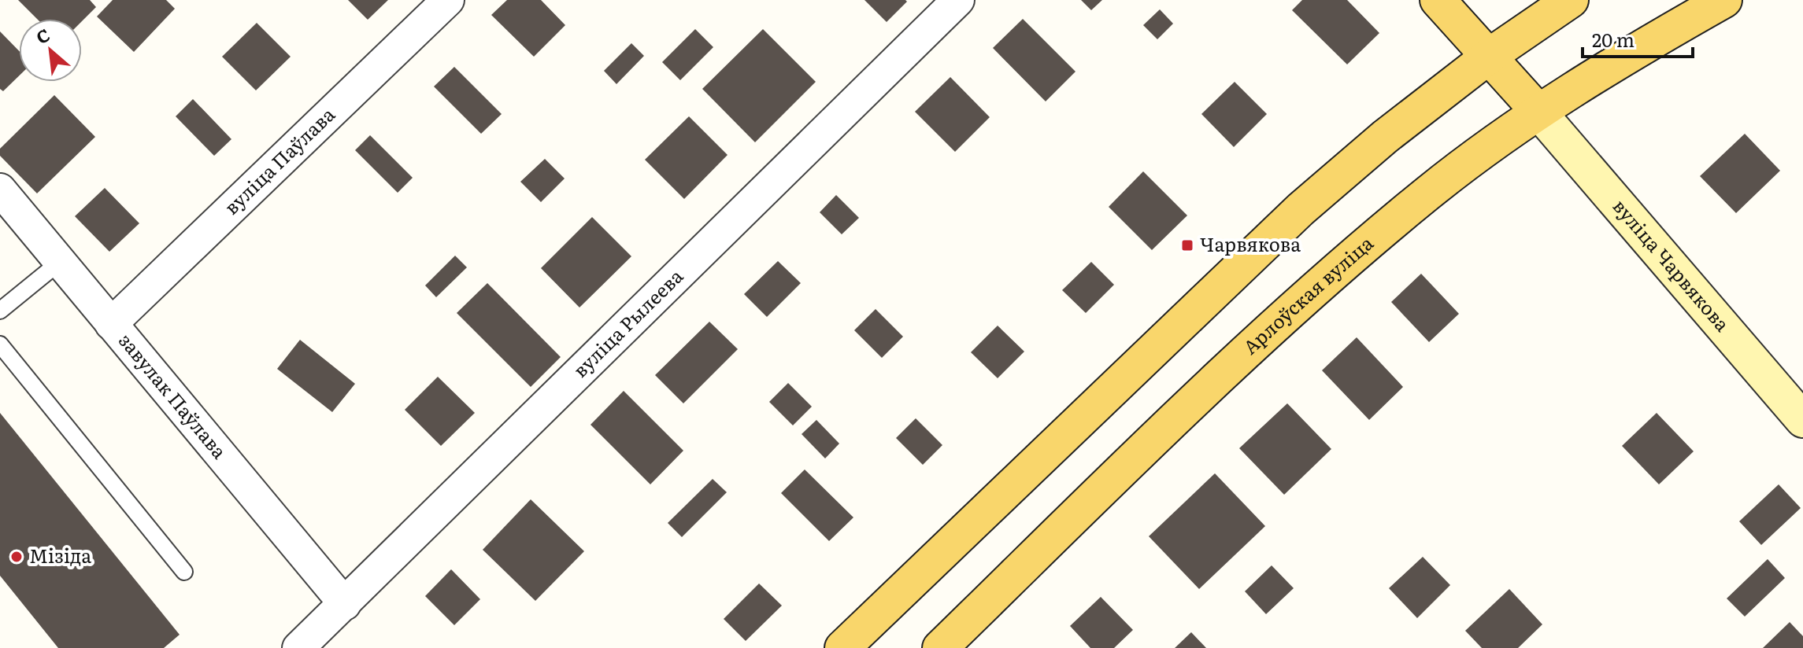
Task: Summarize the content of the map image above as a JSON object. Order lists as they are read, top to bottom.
{
  "streets": {
    "main road": ["вуліца Чарвякова", "Арлоўская вуліца"],
    "street": ["вуліца Паўлава", "вуліца Рылеева", "завулак Паўлава"]
  },
  "crossings": [
    ["вуліца Паўлава", "завулак Паўлава"],
    ["вуліца Чарвякова", "Арлоўская вуліца"],
    ["вуліца Рылеева", "завулак Паўлава"]
  ],
  "places": {
    "transit": ["Чарвякова"],
    "other": ["Мізіда"]
  },
  "scale_bar": "20 m",
  "north": "top left"
}
